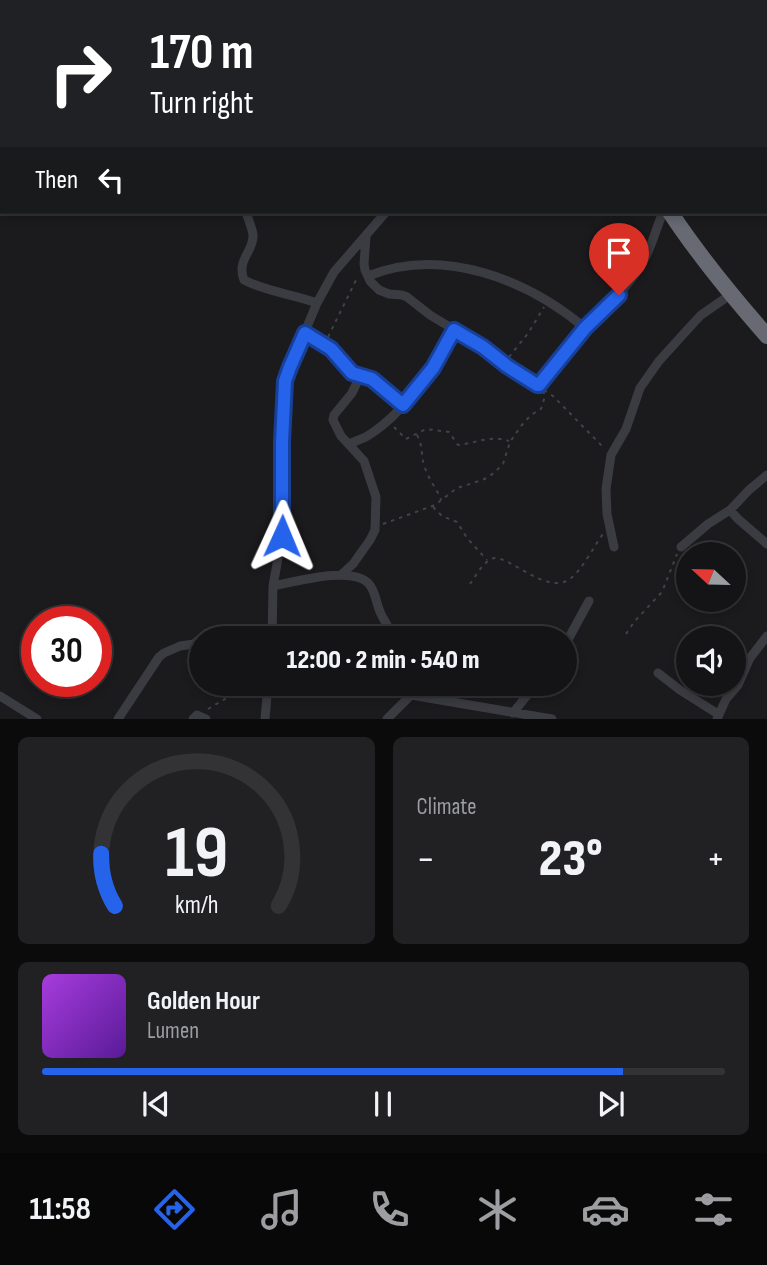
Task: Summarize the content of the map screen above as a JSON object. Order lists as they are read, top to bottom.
{
  "north": "left",
  "page": {
    "turn": ["170 m", "Turn right"],
    "then": "Then",
    "limit": "30",
    "trip": "12:00 · 2 min · 540 m",
    "tile": "Climate",
    "heat": ["−", "23°", "+"],
    "song": ["Golden Hour", "Lumen"],
    "tabs": "11:58",
    "gauge": ["19", "km/h"]
  }
}
